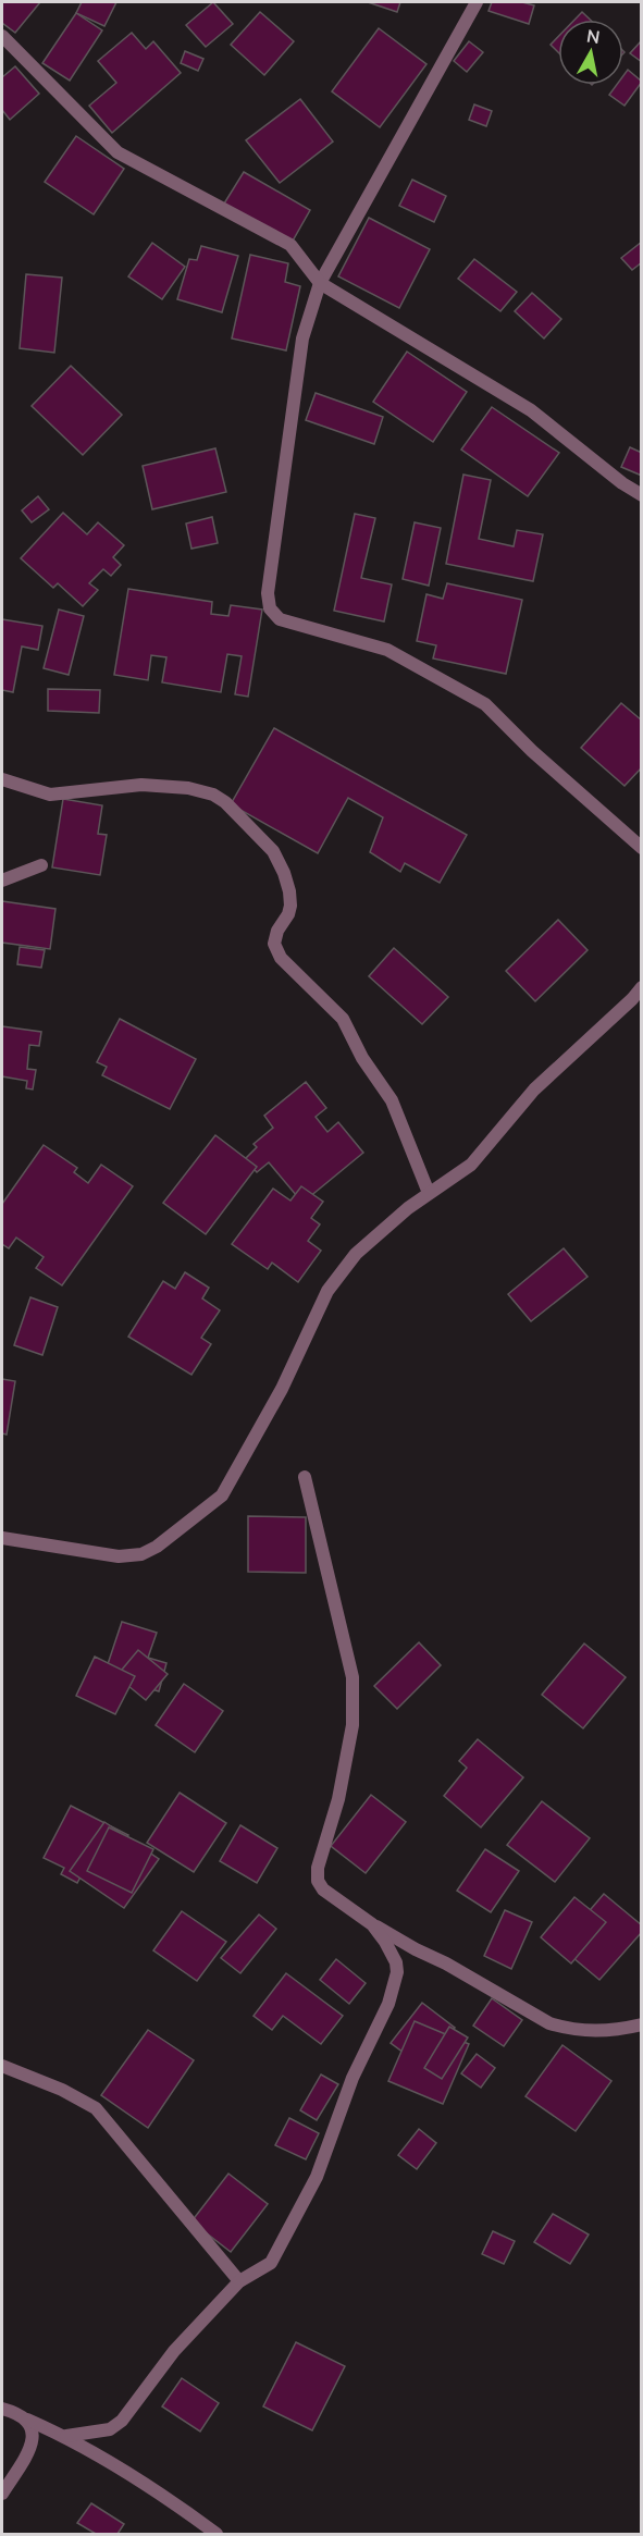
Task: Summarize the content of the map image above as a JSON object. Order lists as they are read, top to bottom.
{
  "north": "top"
}
